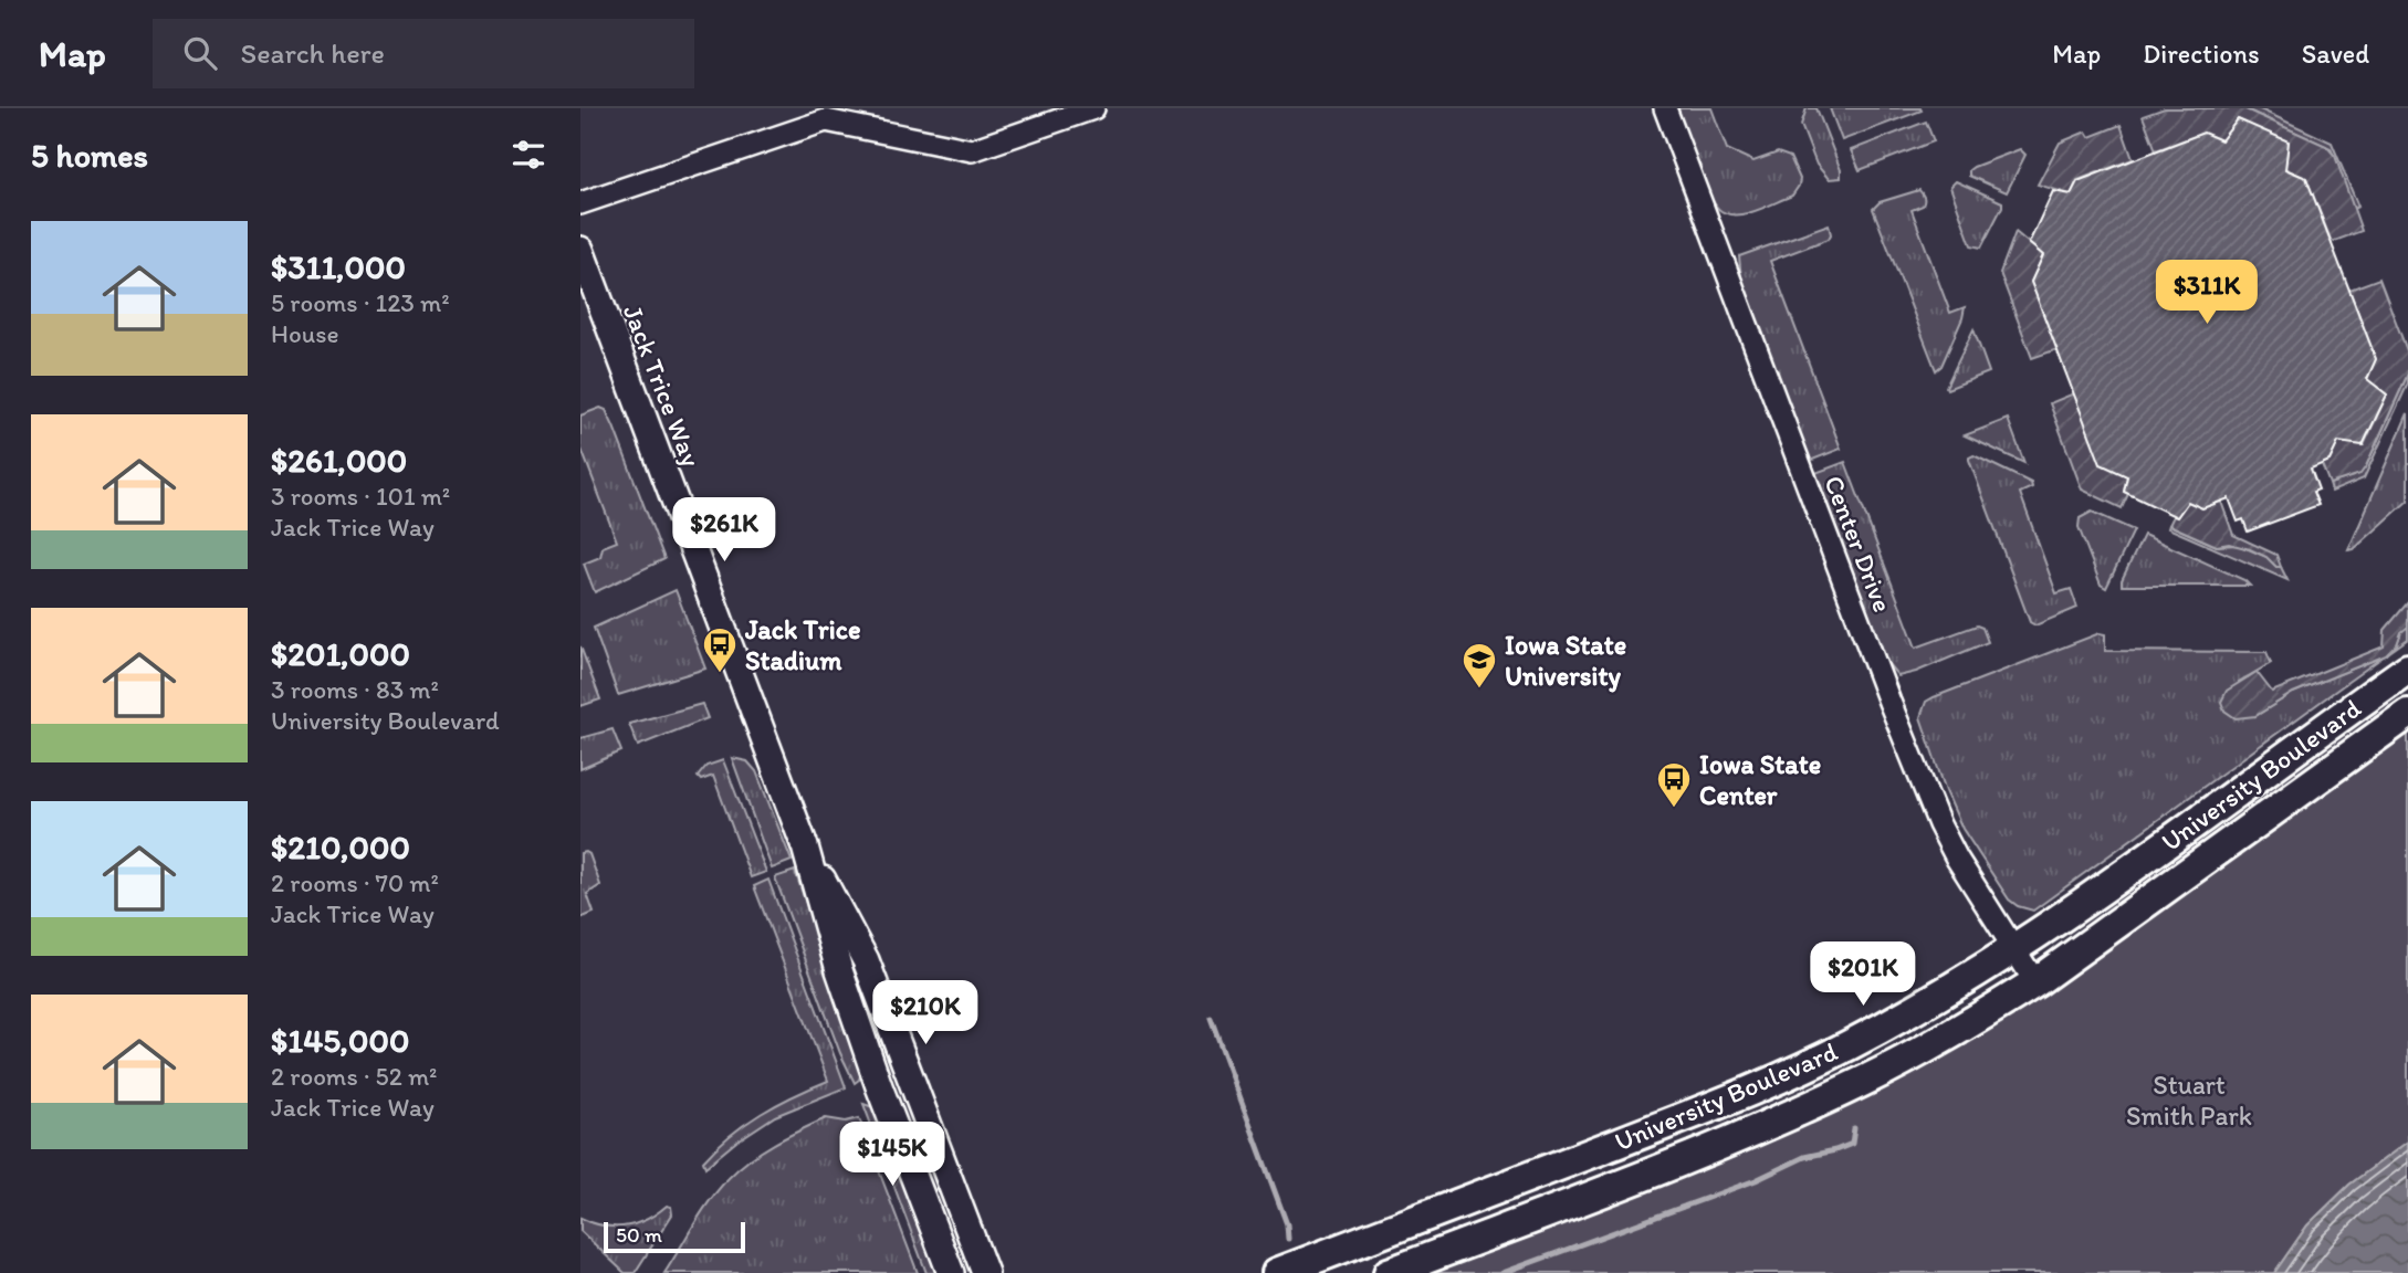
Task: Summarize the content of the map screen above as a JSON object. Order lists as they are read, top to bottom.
{
  "streets": {
    "main road": ["University Boulevard"],
    "street": ["Jack Trice Way", "Center Drive"]
  },
  "crossings": [
    ["Center Drive", "University Boulevard"]
  ],
  "parks": ["Stuart Smith Park"],
  "places": {
    "bus stop": ["Jack Trice Stadium", "Iowa State Center"],
    "school or university": ["Iowa State University"]
  },
  "scale_bar": "50 m",
  "page": {
    "header": "Map",
    "search": "Search here",
    "nav": ["Map", "Directions", "Saved"],
    "heading": "5 homes",
    "list": [
      {
        "name": "$311,000",
        "note": "5 rooms · 123 m² · House"
      },
      {
        "name": "$261,000",
        "note": "3 rooms · 101 m² · Jack Trice Way"
      },
      {
        "name": "$201,000",
        "note": "3 rooms · 83 m² · University Boulevard"
      },
      {
        "name": "$210,000",
        "note": "2 rooms · 70 m² · Jack Trice Way"
      },
      {
        "name": "$145,000",
        "note": "2 rooms · 52 m² · Jack Trice Way"
      }
    ],
    "price": [
      "$311K",
      "$261K",
      "$201K",
      "$210K",
      "$145K"
    ],
    "scale": "50 m"
  }
}
